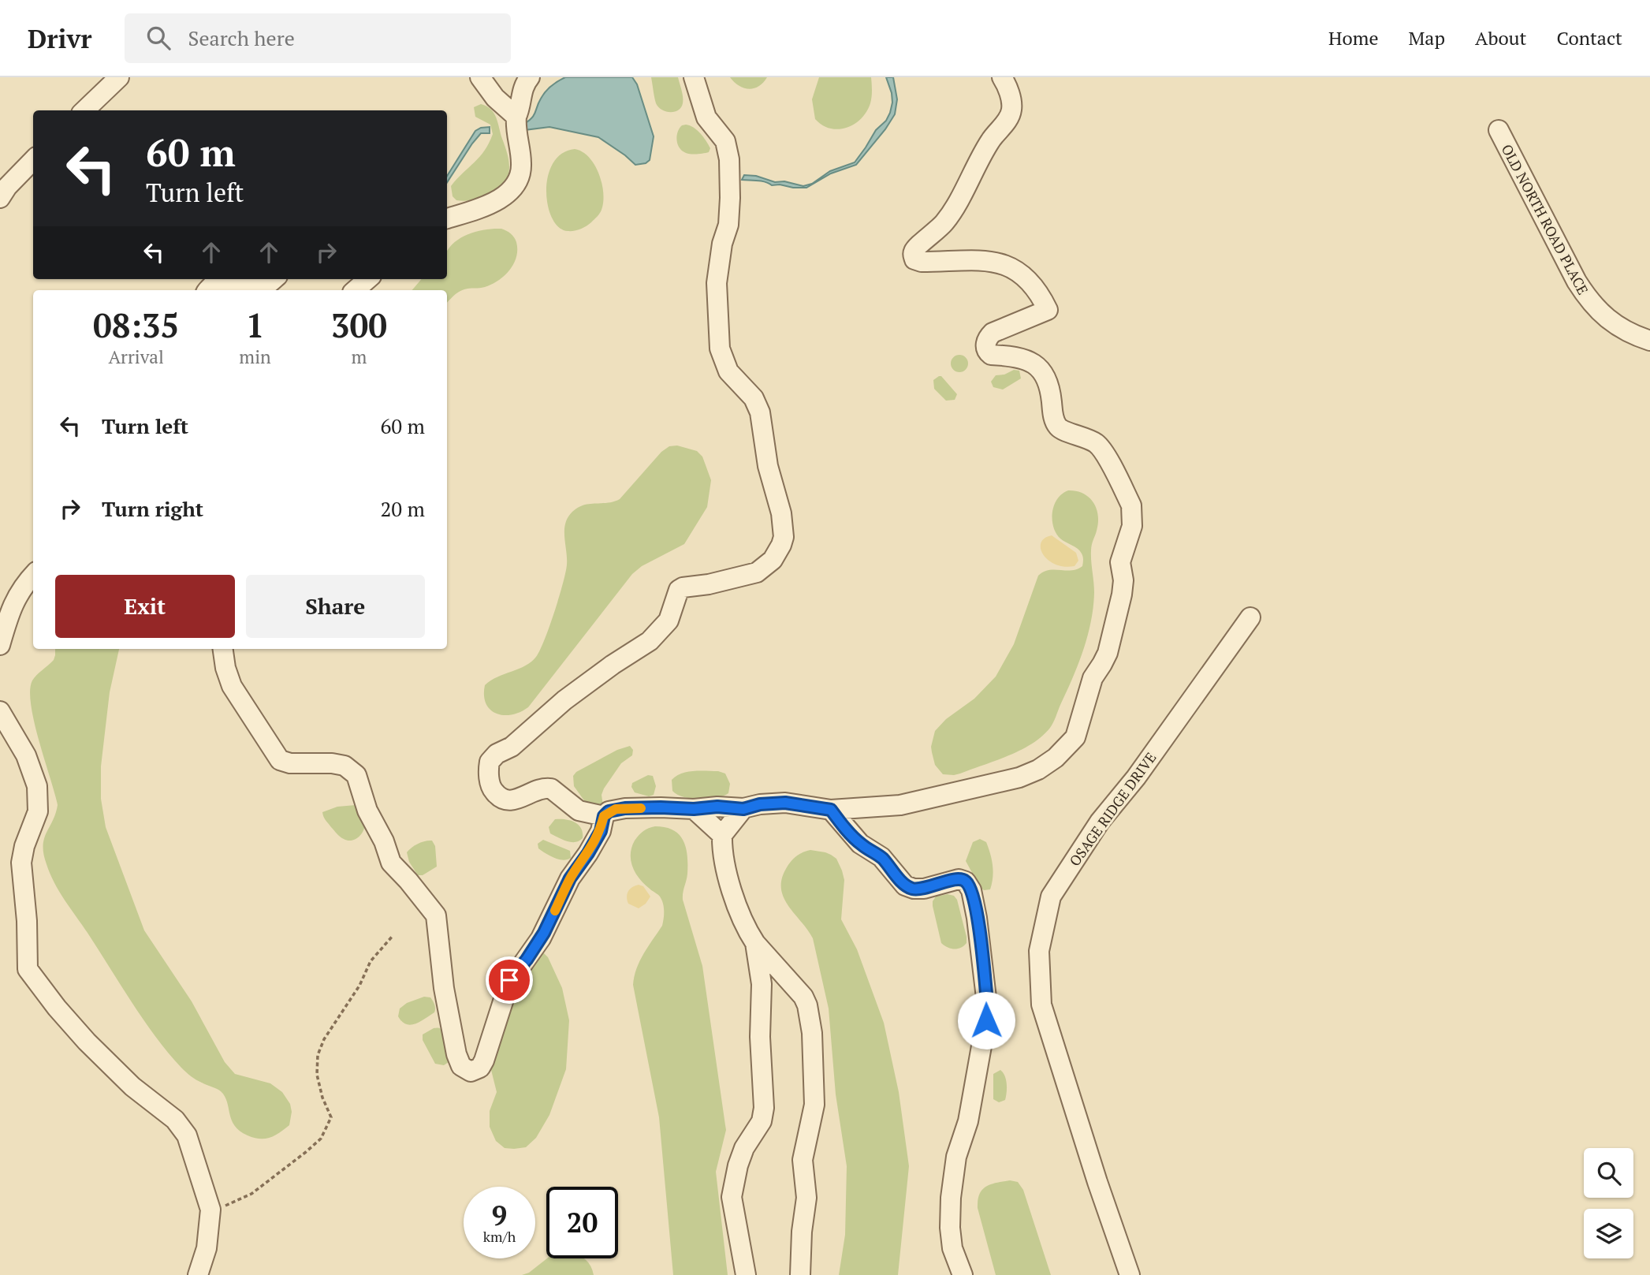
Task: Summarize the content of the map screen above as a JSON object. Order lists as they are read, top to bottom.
{
  "streets": {
    "street": ["OLD NORTH ROAD PLACE", "OSAGE RIDGE DRIVE"]
  },
  "page": {
    "header": "Drivr",
    "search": "Search here",
    "nav": [
      "Home",
      "Map",
      "About",
      "Contact"
    ],
    "turn": ["60 m", "Turn left"],
    "eta": [
      "08:35",
      "Arrival",
      "1",
      "min",
      "300",
      "m"
    ],
    "list": [
      {
        "name": "Turn left",
        "value": "60 m"
      },
      {
        "name": "Turn right",
        "value": "20 m"
      }
    ],
    "buttons": ["Exit", "Share"],
    "speed": "9 km/h",
    "limit": "20"
  }
}
